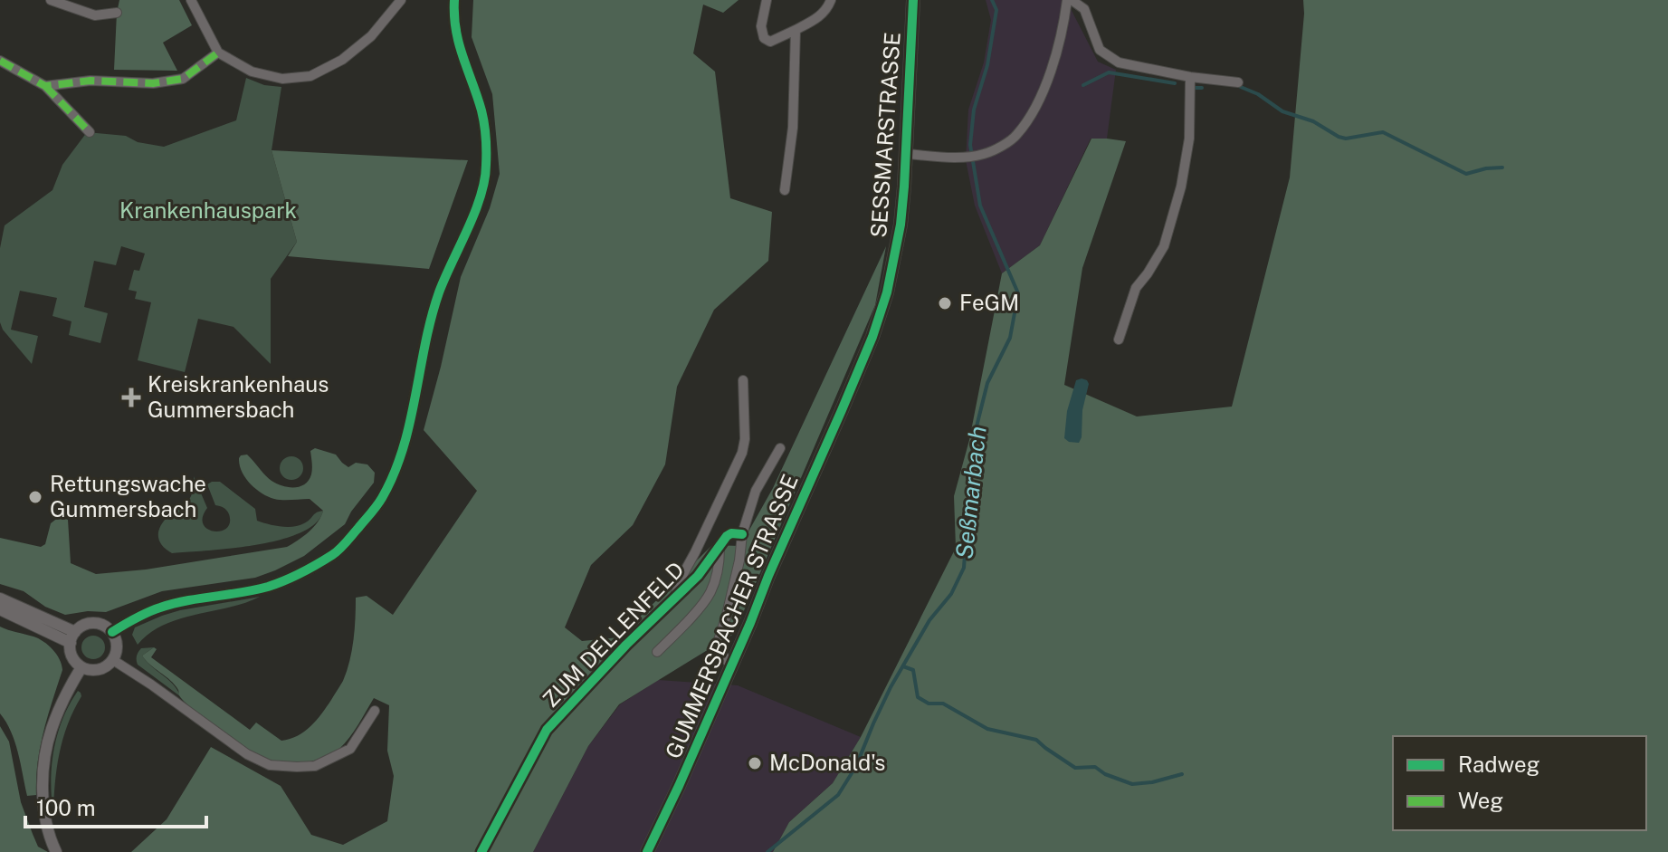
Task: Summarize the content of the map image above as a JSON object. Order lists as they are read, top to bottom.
{
  "streets": {
    "main road": ["SESSMARSTRASSE", "GUMMERSBACHER STRASSE"],
    "street": ["ZUM DELLENFELD"]
  },
  "crossings": [
    ["SESSMARSTRASSE", "GUMMERSBACHER STRASSE"]
  ],
  "water": ["Seßmarbach"],
  "parks": ["Krankenhauspark"],
  "places": {
    "other": ["FeGM", "Rettungswache Gummersbach", "McDonald's"],
    "health": ["Kreiskrankenhaus Gummersbach"]
  },
  "legend": ["Radweg", "Weg"],
  "scale_bar": "100 m"
}
